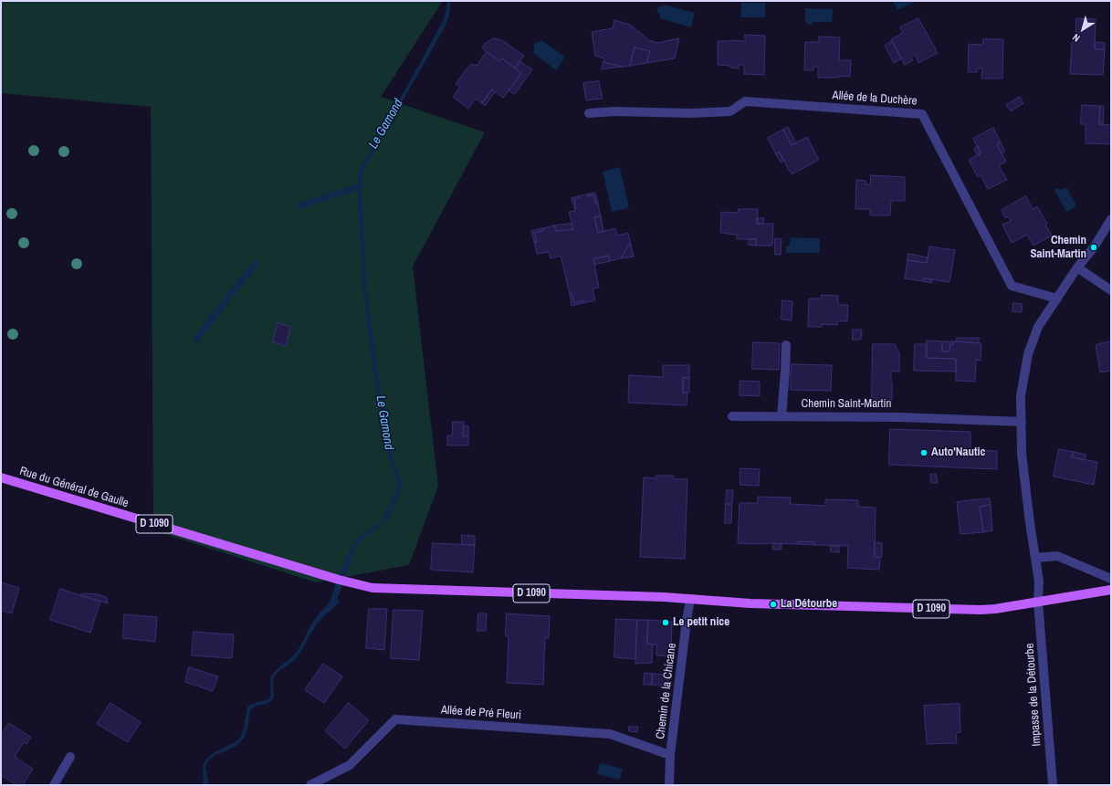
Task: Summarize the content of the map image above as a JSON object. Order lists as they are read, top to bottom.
{
  "streets": {
    "main road": ["Rue du Général de Gaulle", "D 1090"],
    "street": [
      "Allée de la Duchère",
      "Chemin Saint-Martin",
      "Chemin de la Chicane",
      "Impasse de la Détourbe",
      "Allée de Pré Fleuri"
    ]
  },
  "crossings": [
    ["Rue du Général de Gaulle", "D 1090"],
    ["Rue du Général de Gaulle", "Chemin de la Chicane"],
    ["D 1090", "Chemin de la Chicane"],
    ["D 1090", "Impasse de la Détourbe"],
    ["Chemin de la Chicane", "Allée de Pré Fleuri"]
  ],
  "water": ["Le Gamond"],
  "places": [
    "Chemin Saint-Martin",
    "Auto'Nautic",
    "La Détourbe",
    "Le petit nice"
  ],
  "north": "bottom left"
}
